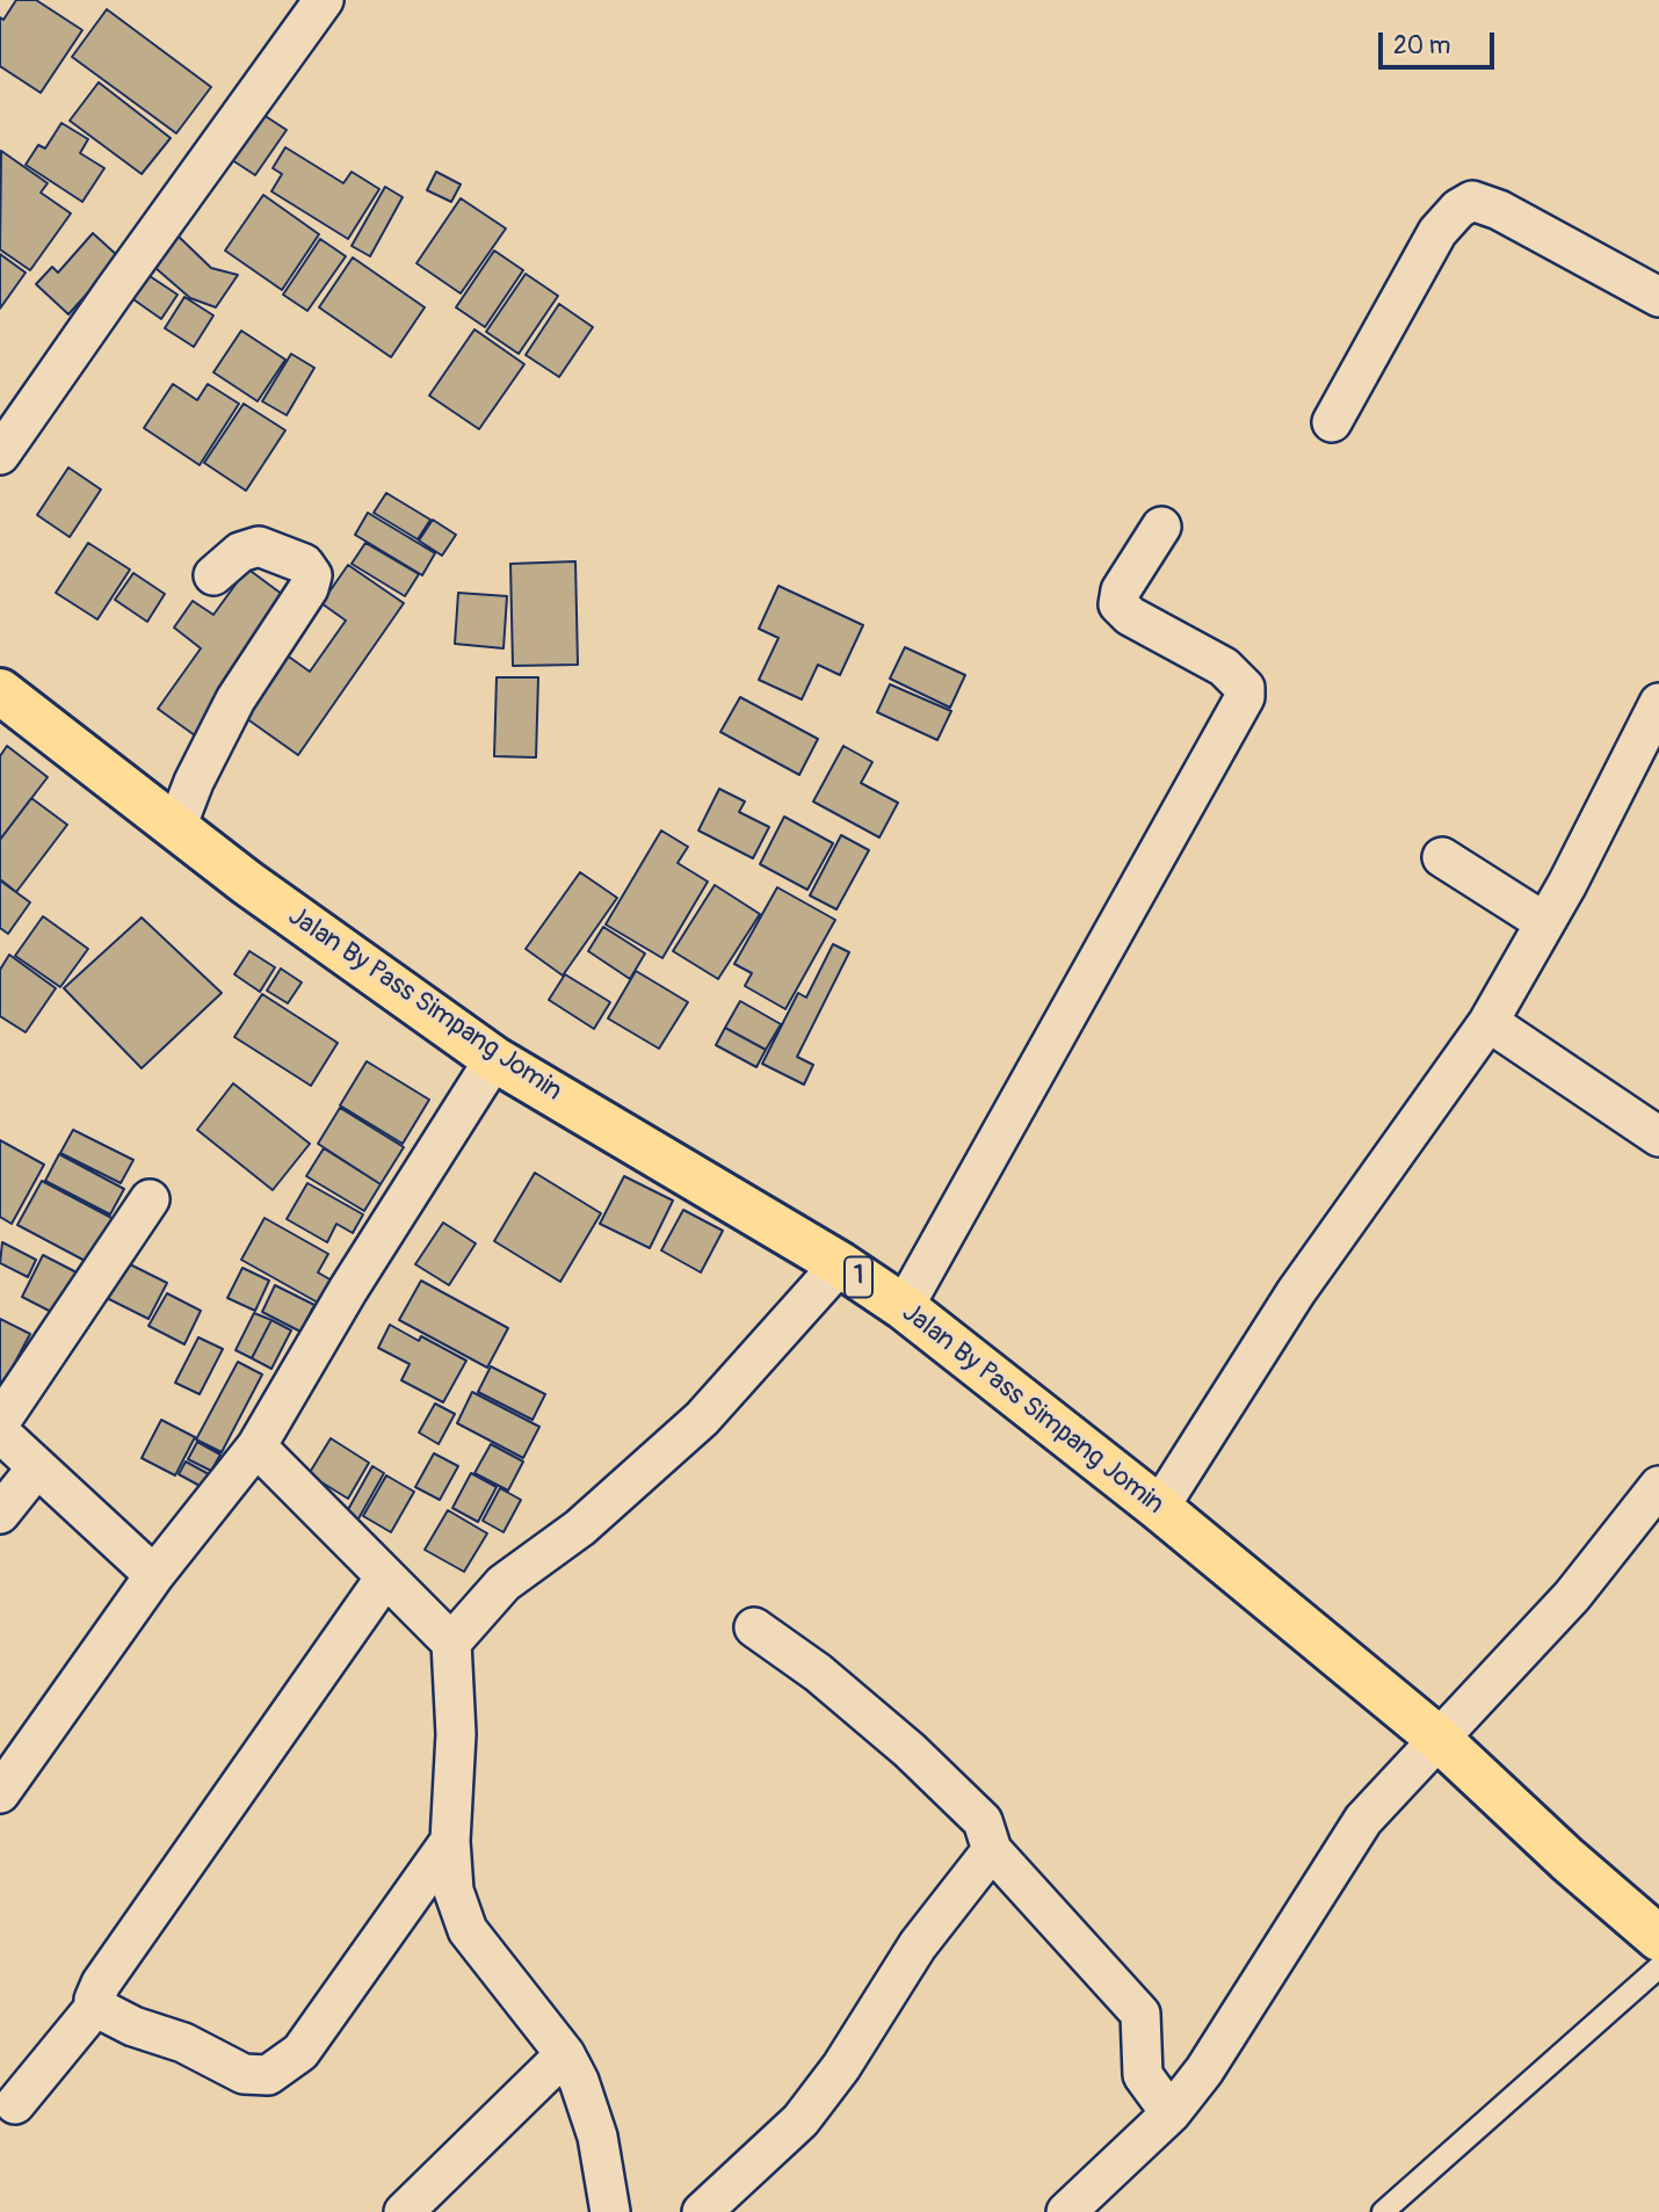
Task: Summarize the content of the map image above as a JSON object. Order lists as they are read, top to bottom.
{
  "streets": {
    "highway": ["Jalan By Pass Simpang Jomin", "1"]
  },
  "scale_bar": "20 m"
}
